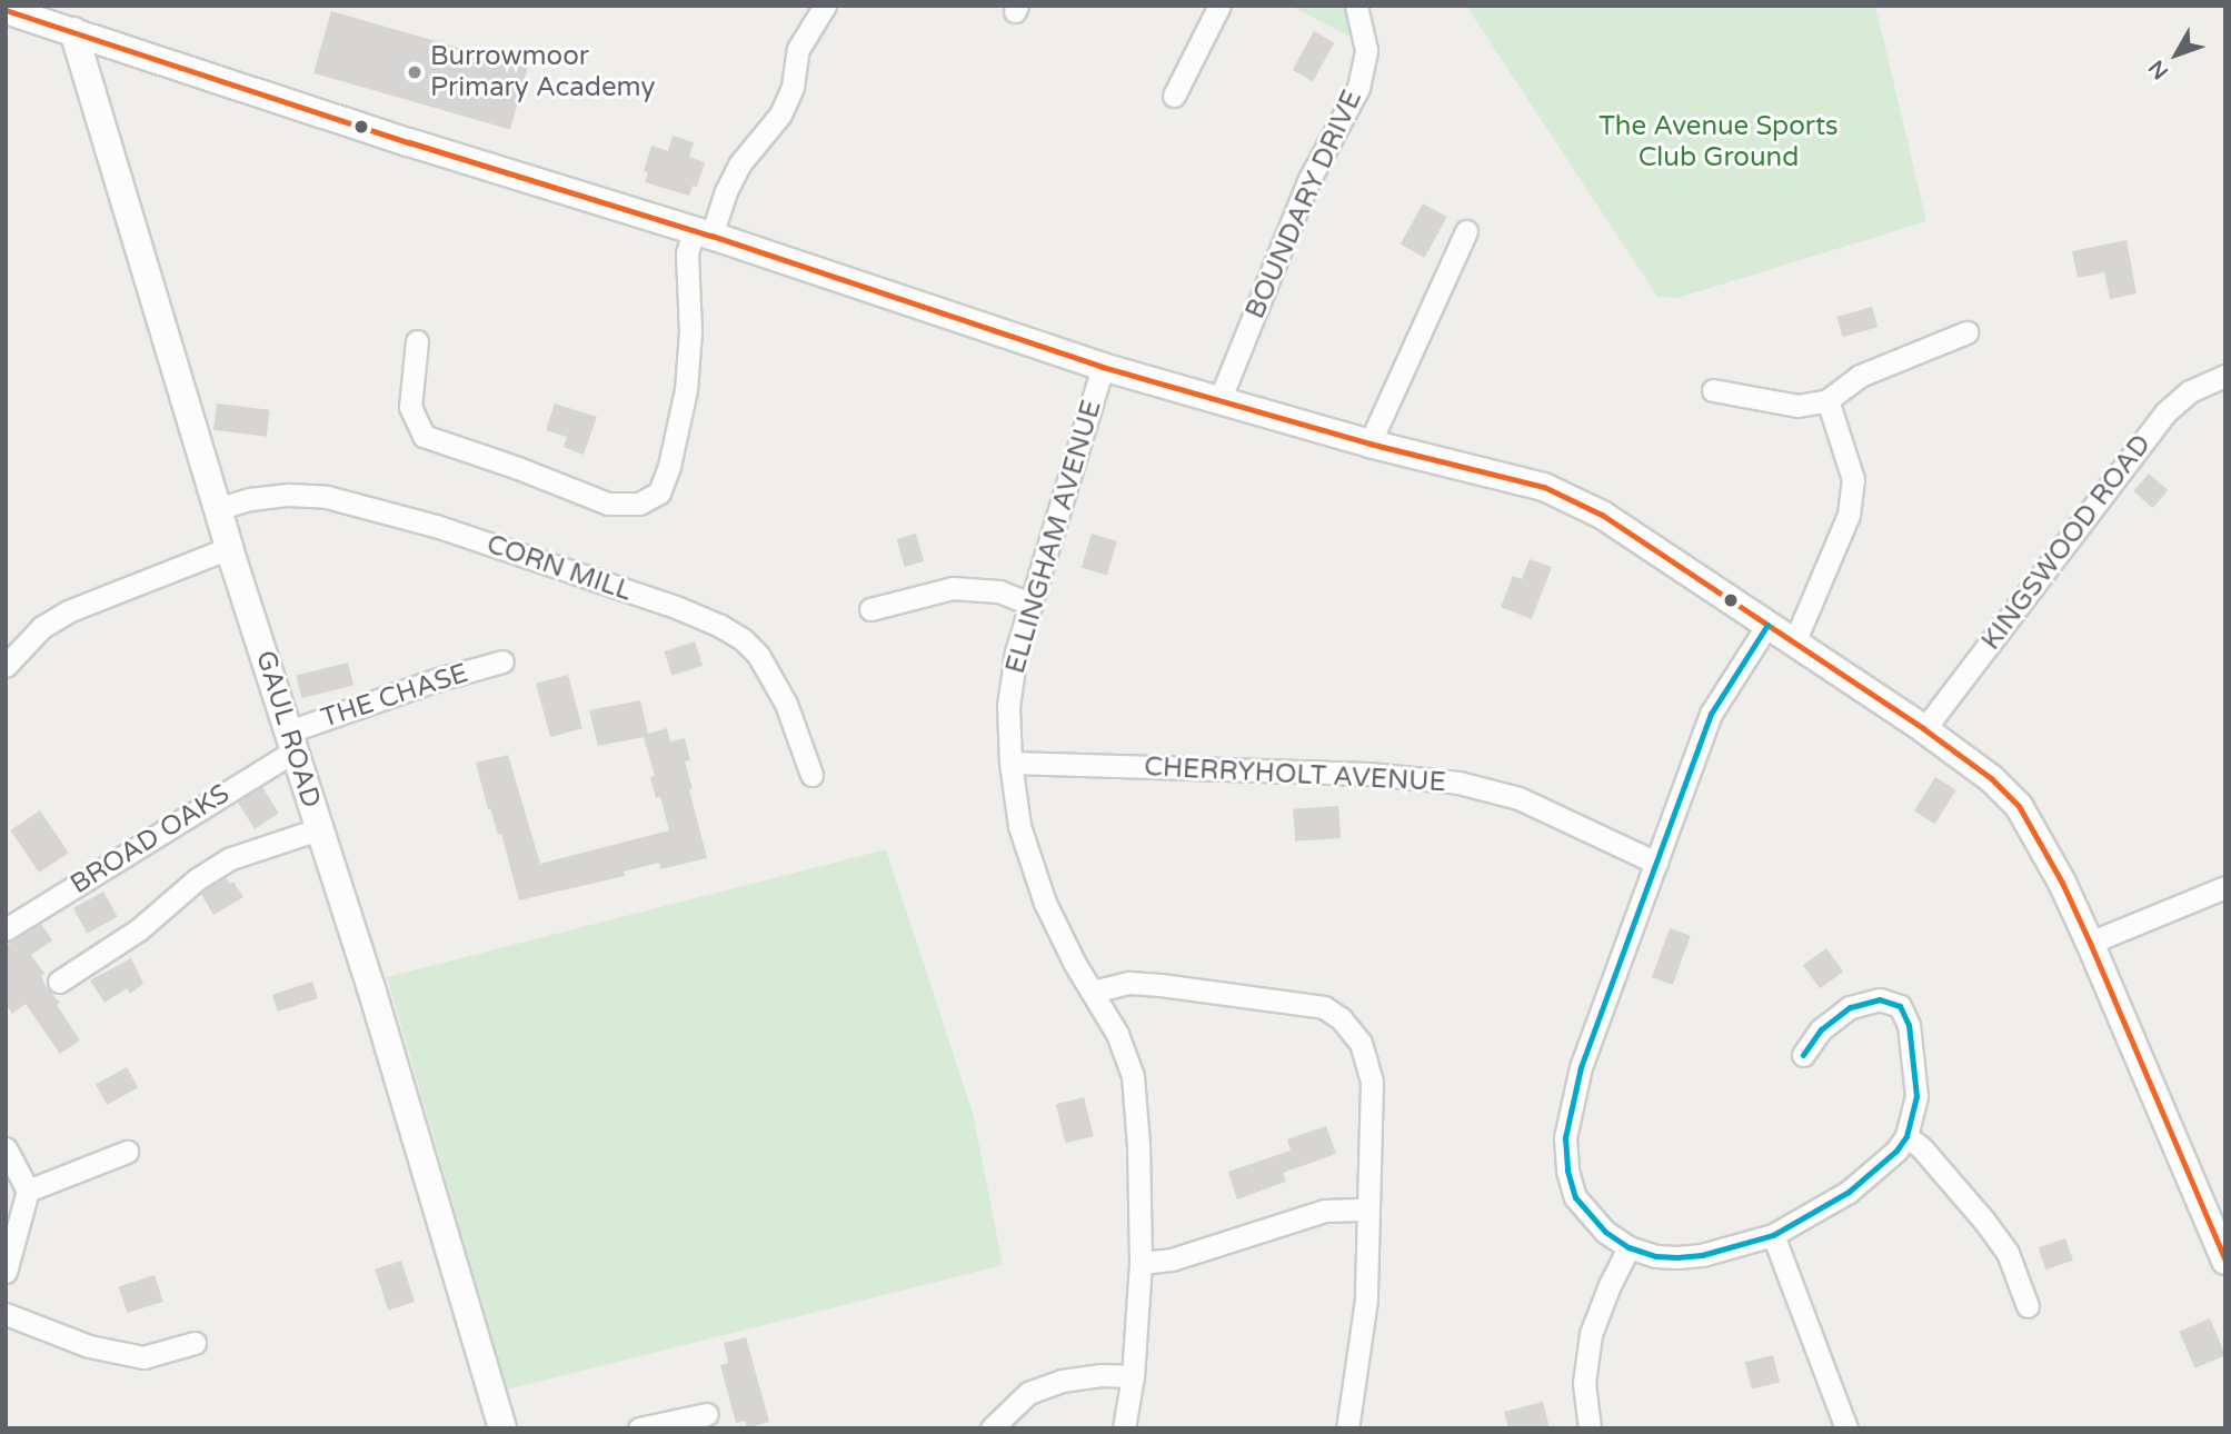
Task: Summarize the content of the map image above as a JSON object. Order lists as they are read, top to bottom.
{
  "streets": {
    "street": [
      "BOUNDARY DRIVE",
      "ELLINGHAM AVENUE",
      "KINGSWOOD ROAD",
      "CORN MILL",
      "THE CHASE",
      "GAUL ROAD",
      "CHERRYHOLT AVENUE",
      "BROAD OAKS"
    ]
  },
  "crossings": [
    ["ELLINGHAM AVENUE", "CHERRYHOLT AVENUE"],
    ["CORN MILL", "GAUL ROAD"],
    ["THE CHASE", "GAUL ROAD"],
    ["THE CHASE", "BROAD OAKS"],
    ["GAUL ROAD", "BROAD OAKS"]
  ],
  "parks": ["The Avenue Sports Club Ground"],
  "places": ["Burrowmoor Primary Academy"],
  "north": "bottom left"
}
